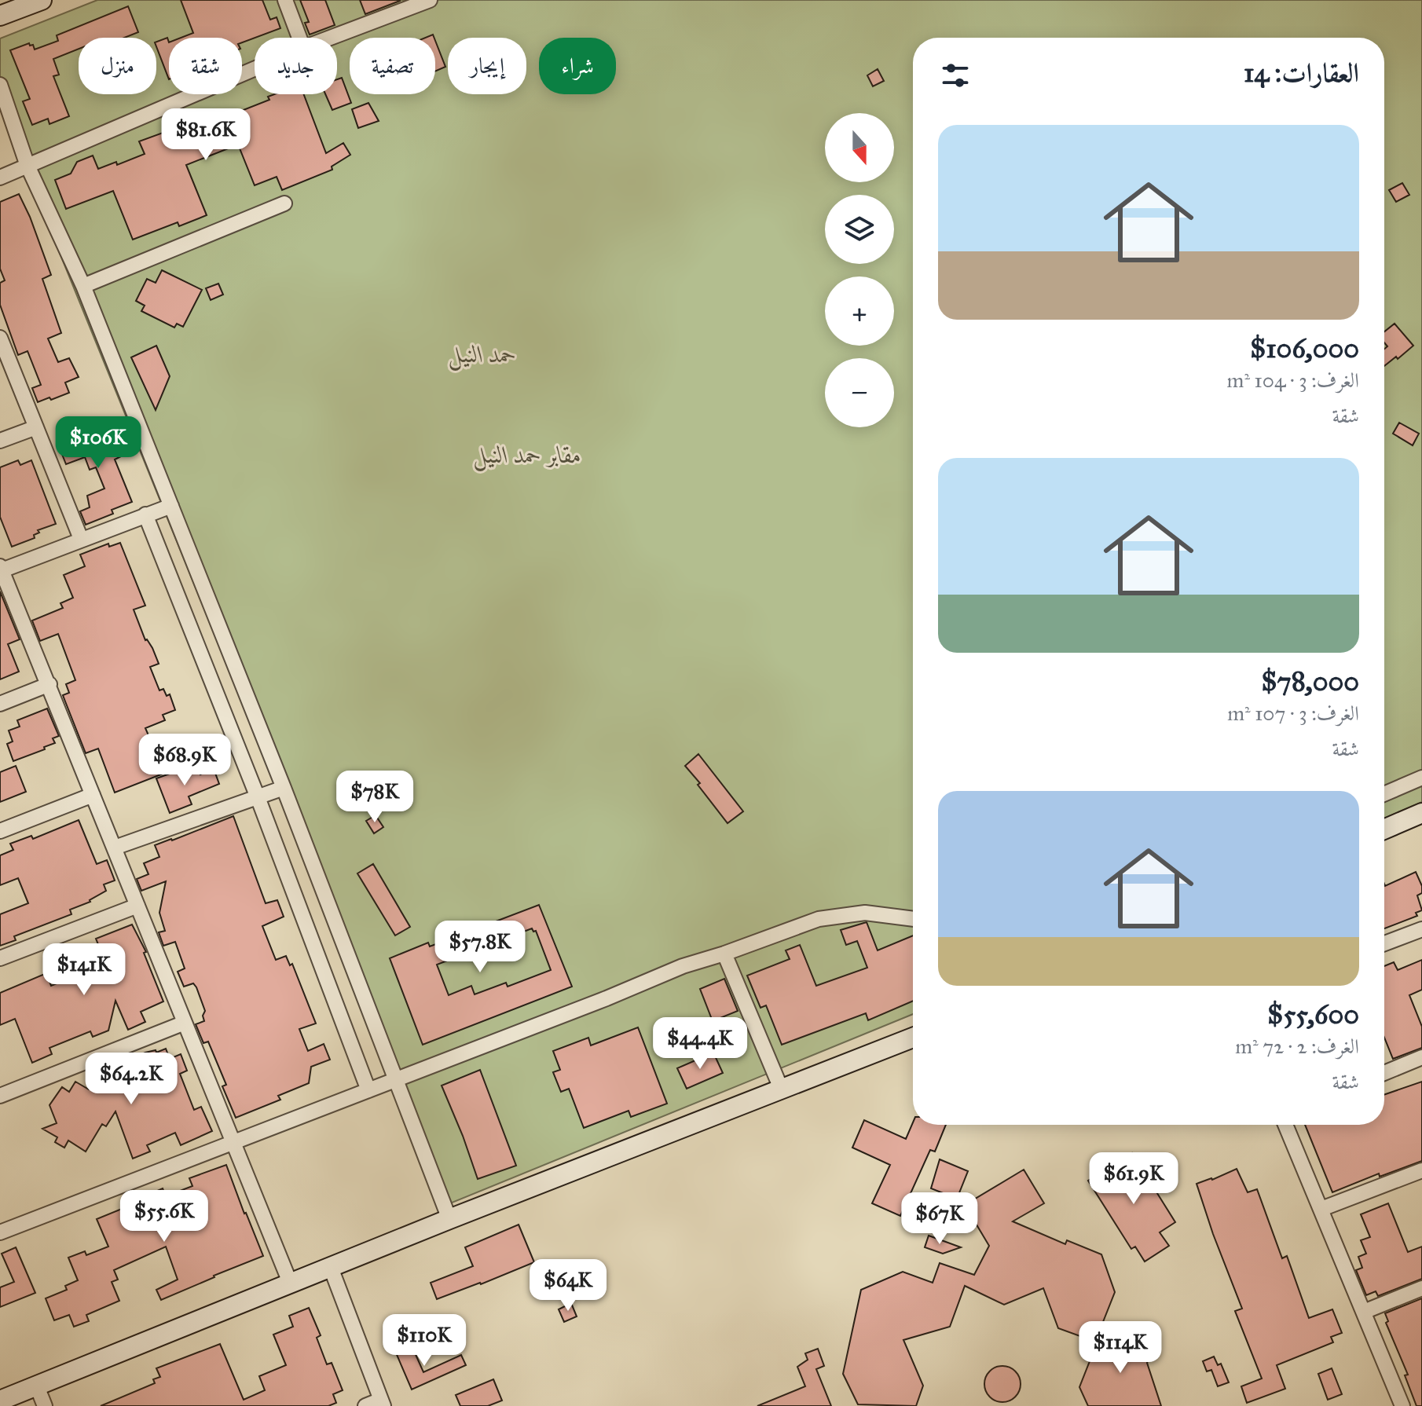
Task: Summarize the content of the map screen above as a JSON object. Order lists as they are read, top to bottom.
{
  "parks": ["حمد النيل", "مقابر حمد النيل"],
  "north": "bottom",
  "page": {
    "chip": [
      "شراء",
      "إيجار",
      "تصفية",
      "جديد",
      "شقة",
      "منزل"
    ],
    "heading": "العقارات: 14",
    "price": [
      "$81.6K",
      "$106K",
      "$68.9K",
      "$78K",
      "$57.8K",
      "$141K",
      "$44.4K",
      "$64.2K",
      "$61.9K",
      "$55.6K",
      "$67K",
      "$64K",
      "$110K",
      "$114K"
    ],
    "map_buttons": ["+", "−"],
    "list": [
      {
        "name": "$106,000",
        "note": "الغرف: 3 · 104 m² · شقة"
      },
      {
        "name": "$78,000",
        "note": "الغرف: 3 · 107 m² · شقة"
      },
      {
        "name": "$55,600",
        "note": "الغرف: 2 · 72 m² · شقة"
      }
    ]
  }
}
